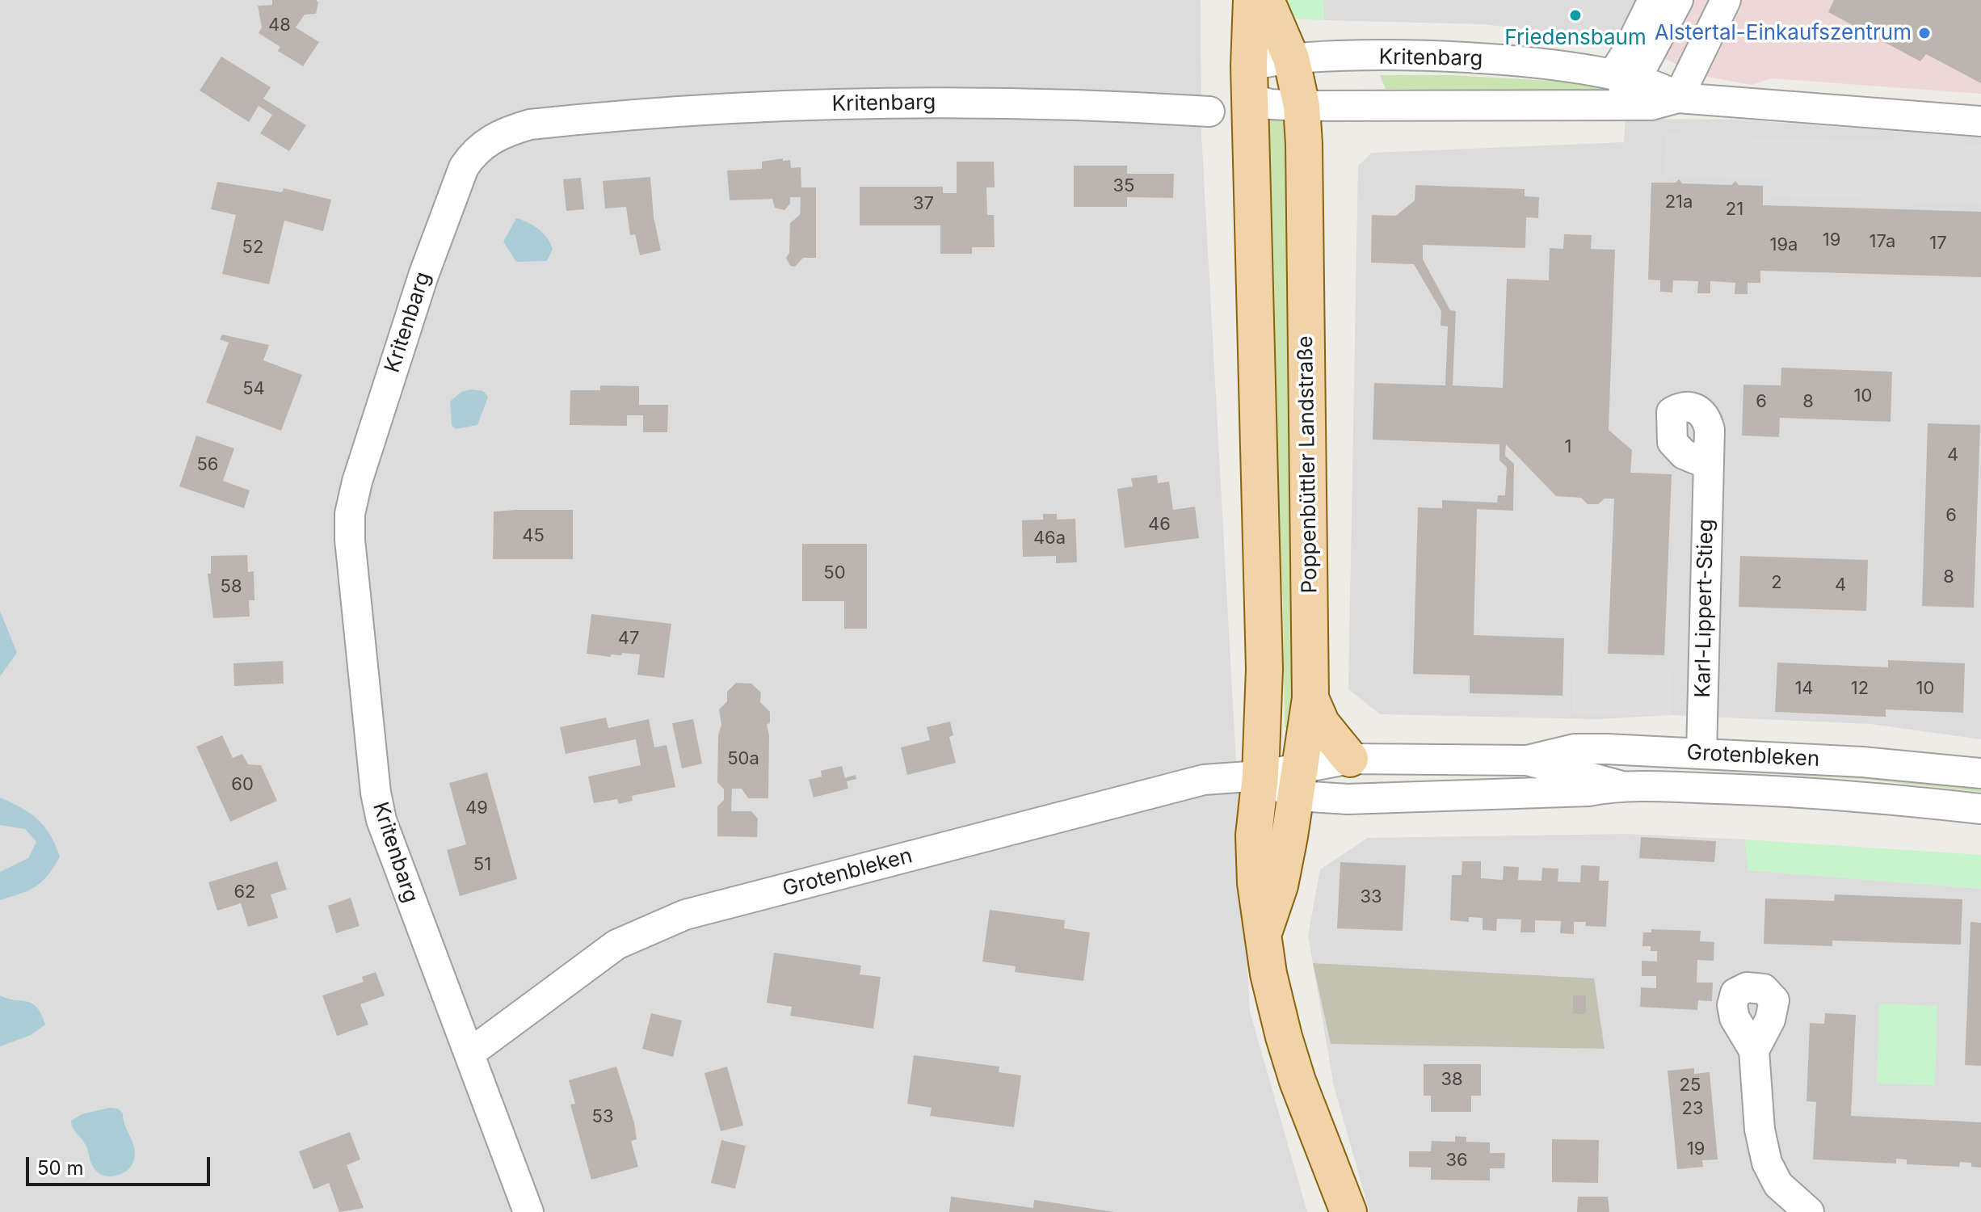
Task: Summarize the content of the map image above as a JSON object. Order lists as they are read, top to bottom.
{
  "streets": {
    "main road": ["Poppenbüttler Landstraße"],
    "street": ["Kritenbarg", "Karl-Lippert-Stieg", "Grotenbleken"]
  },
  "crossings": [
    ["Kritenbarg", "Poppenbüttler Landstraße"],
    ["Kritenbarg", "Grotenbleken"],
    ["Poppenbüttler Landstraße", "Grotenbleken"],
    ["Karl-Lippert-Stieg", "Grotenbleken"]
  ],
  "places": ["Friedensbaum", "Alstertal-Einkaufszentrum"],
  "house_numbers": [
    "48",
    "35",
    "21a",
    "37",
    "21",
    "19",
    "17a",
    "17",
    "19a",
    "52",
    "54",
    "10",
    "6",
    "8",
    "1",
    "4",
    "56",
    "6",
    "46",
    "45",
    "46a",
    "50",
    "8",
    "2",
    "4",
    "58",
    "47",
    "14",
    "12",
    "10",
    "50a",
    "60",
    "49",
    "51",
    "62",
    "33",
    "38",
    "25",
    "23",
    "53",
    "19",
    "36"
  ],
  "scale_bar": "50 m"
}
